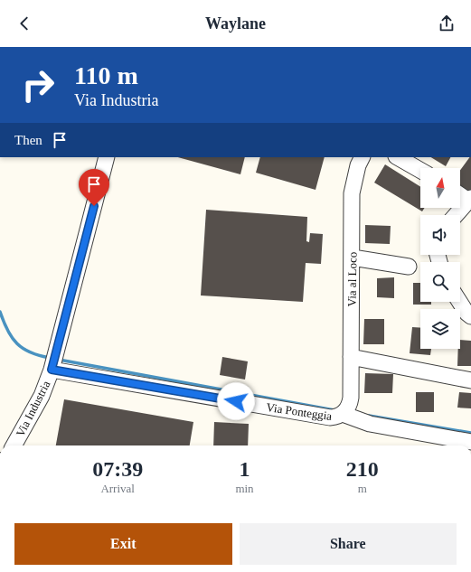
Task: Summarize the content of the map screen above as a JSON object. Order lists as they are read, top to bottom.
{
  "streets": {
    "street": ["Via al Loco", "Via Industria", "Via Ponteggia"]
  },
  "crossings": [
    ["Via al Loco", "Via Ponteggia"],
    ["Via Industria", "Via Ponteggia"]
  ],
  "north": "top",
  "page": {
    "header": "Waylane",
    "turn": ["110 m", "Via Industria"],
    "then": "Then",
    "eta": [
      "07:39",
      "Arrival",
      "1",
      "min",
      "210",
      "m"
    ],
    "buttons": ["Exit", "Share"]
  }
}
